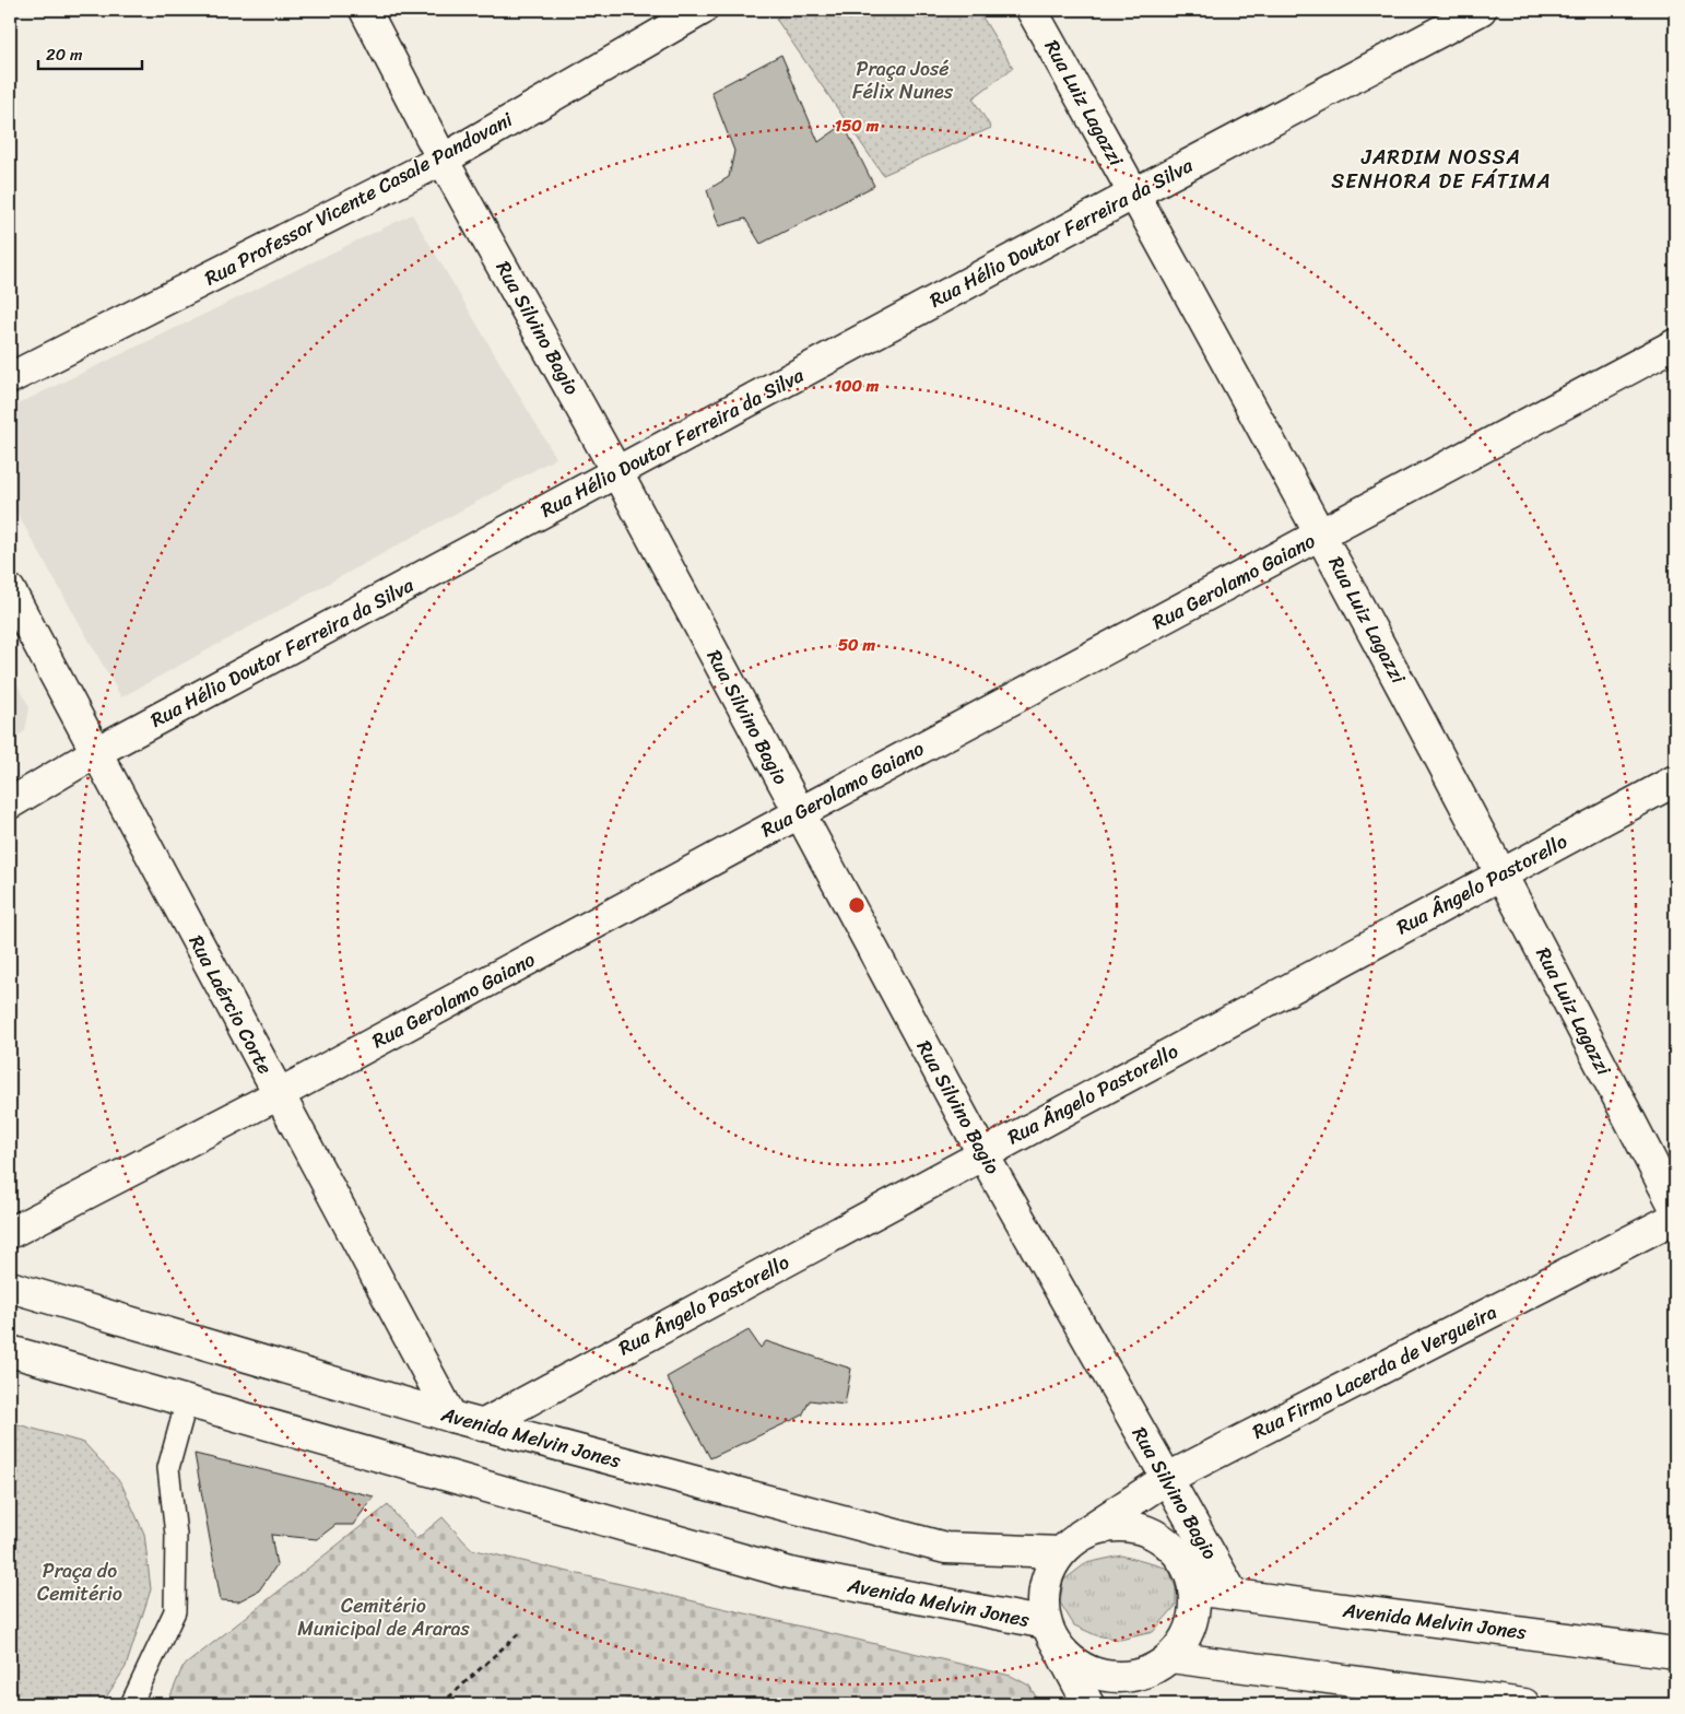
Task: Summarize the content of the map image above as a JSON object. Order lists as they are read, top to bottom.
{
  "streets": {
    "street": [
      "Rua Luiz Lagazzi",
      "Rua Professor Vicente Casale Pandovani",
      "Rua Hélio Doutor Ferreira da Silva",
      "Rua Silvino Bagio",
      "Rua Gerolamo Gaiano",
      "Rua Ângelo Pastorello",
      "Rua Laércio Corte",
      "Rua Firmo Lacerda de Vergueira",
      "Avenida Melvin Jones"
    ]
  },
  "crossings": [
    ["Rua Luiz Lagazzi", "Rua Hélio Doutor Ferreira da Silva"],
    ["Rua Luiz Lagazzi", "Rua Gerolamo Gaiano"],
    ["Rua Luiz Lagazzi", "Rua Ângelo Pastorello"],
    ["Rua Professor Vicente Casale Pandovani", "Rua Silvino Bagio"],
    ["Rua Hélio Doutor Ferreira da Silva", "Rua Silvino Bagio"],
    ["Rua Hélio Doutor Ferreira da Silva", "Rua Laércio Corte"],
    ["Rua Silvino Bagio", "Rua Gerolamo Gaiano"],
    ["Rua Silvino Bagio", "Rua Ângelo Pastorello"],
    ["Rua Silvino Bagio", "Rua Firmo Lacerda de Vergueira"],
    ["Rua Silvino Bagio", "Avenida Melvin Jones"],
    ["Rua Gerolamo Gaiano", "Rua Laércio Corte"],
    ["Rua Ângelo Pastorello", "Avenida Melvin Jones"],
    ["Rua Laércio Corte", "Avenida Melvin Jones"],
    ["Rua Firmo Lacerda de Vergueira", "Avenida Melvin Jones"]
  ],
  "districts": ["JARDIM NOSSA SENHORA DE FÁTIMA"],
  "parks": ["Praça José Félix Nunes", "Praça do Cemitério", "Cemitério Municipal de Araras"],
  "scale_bar": "20 m",
  "rings": ["150 m", "100 m", "50 m"]
}
